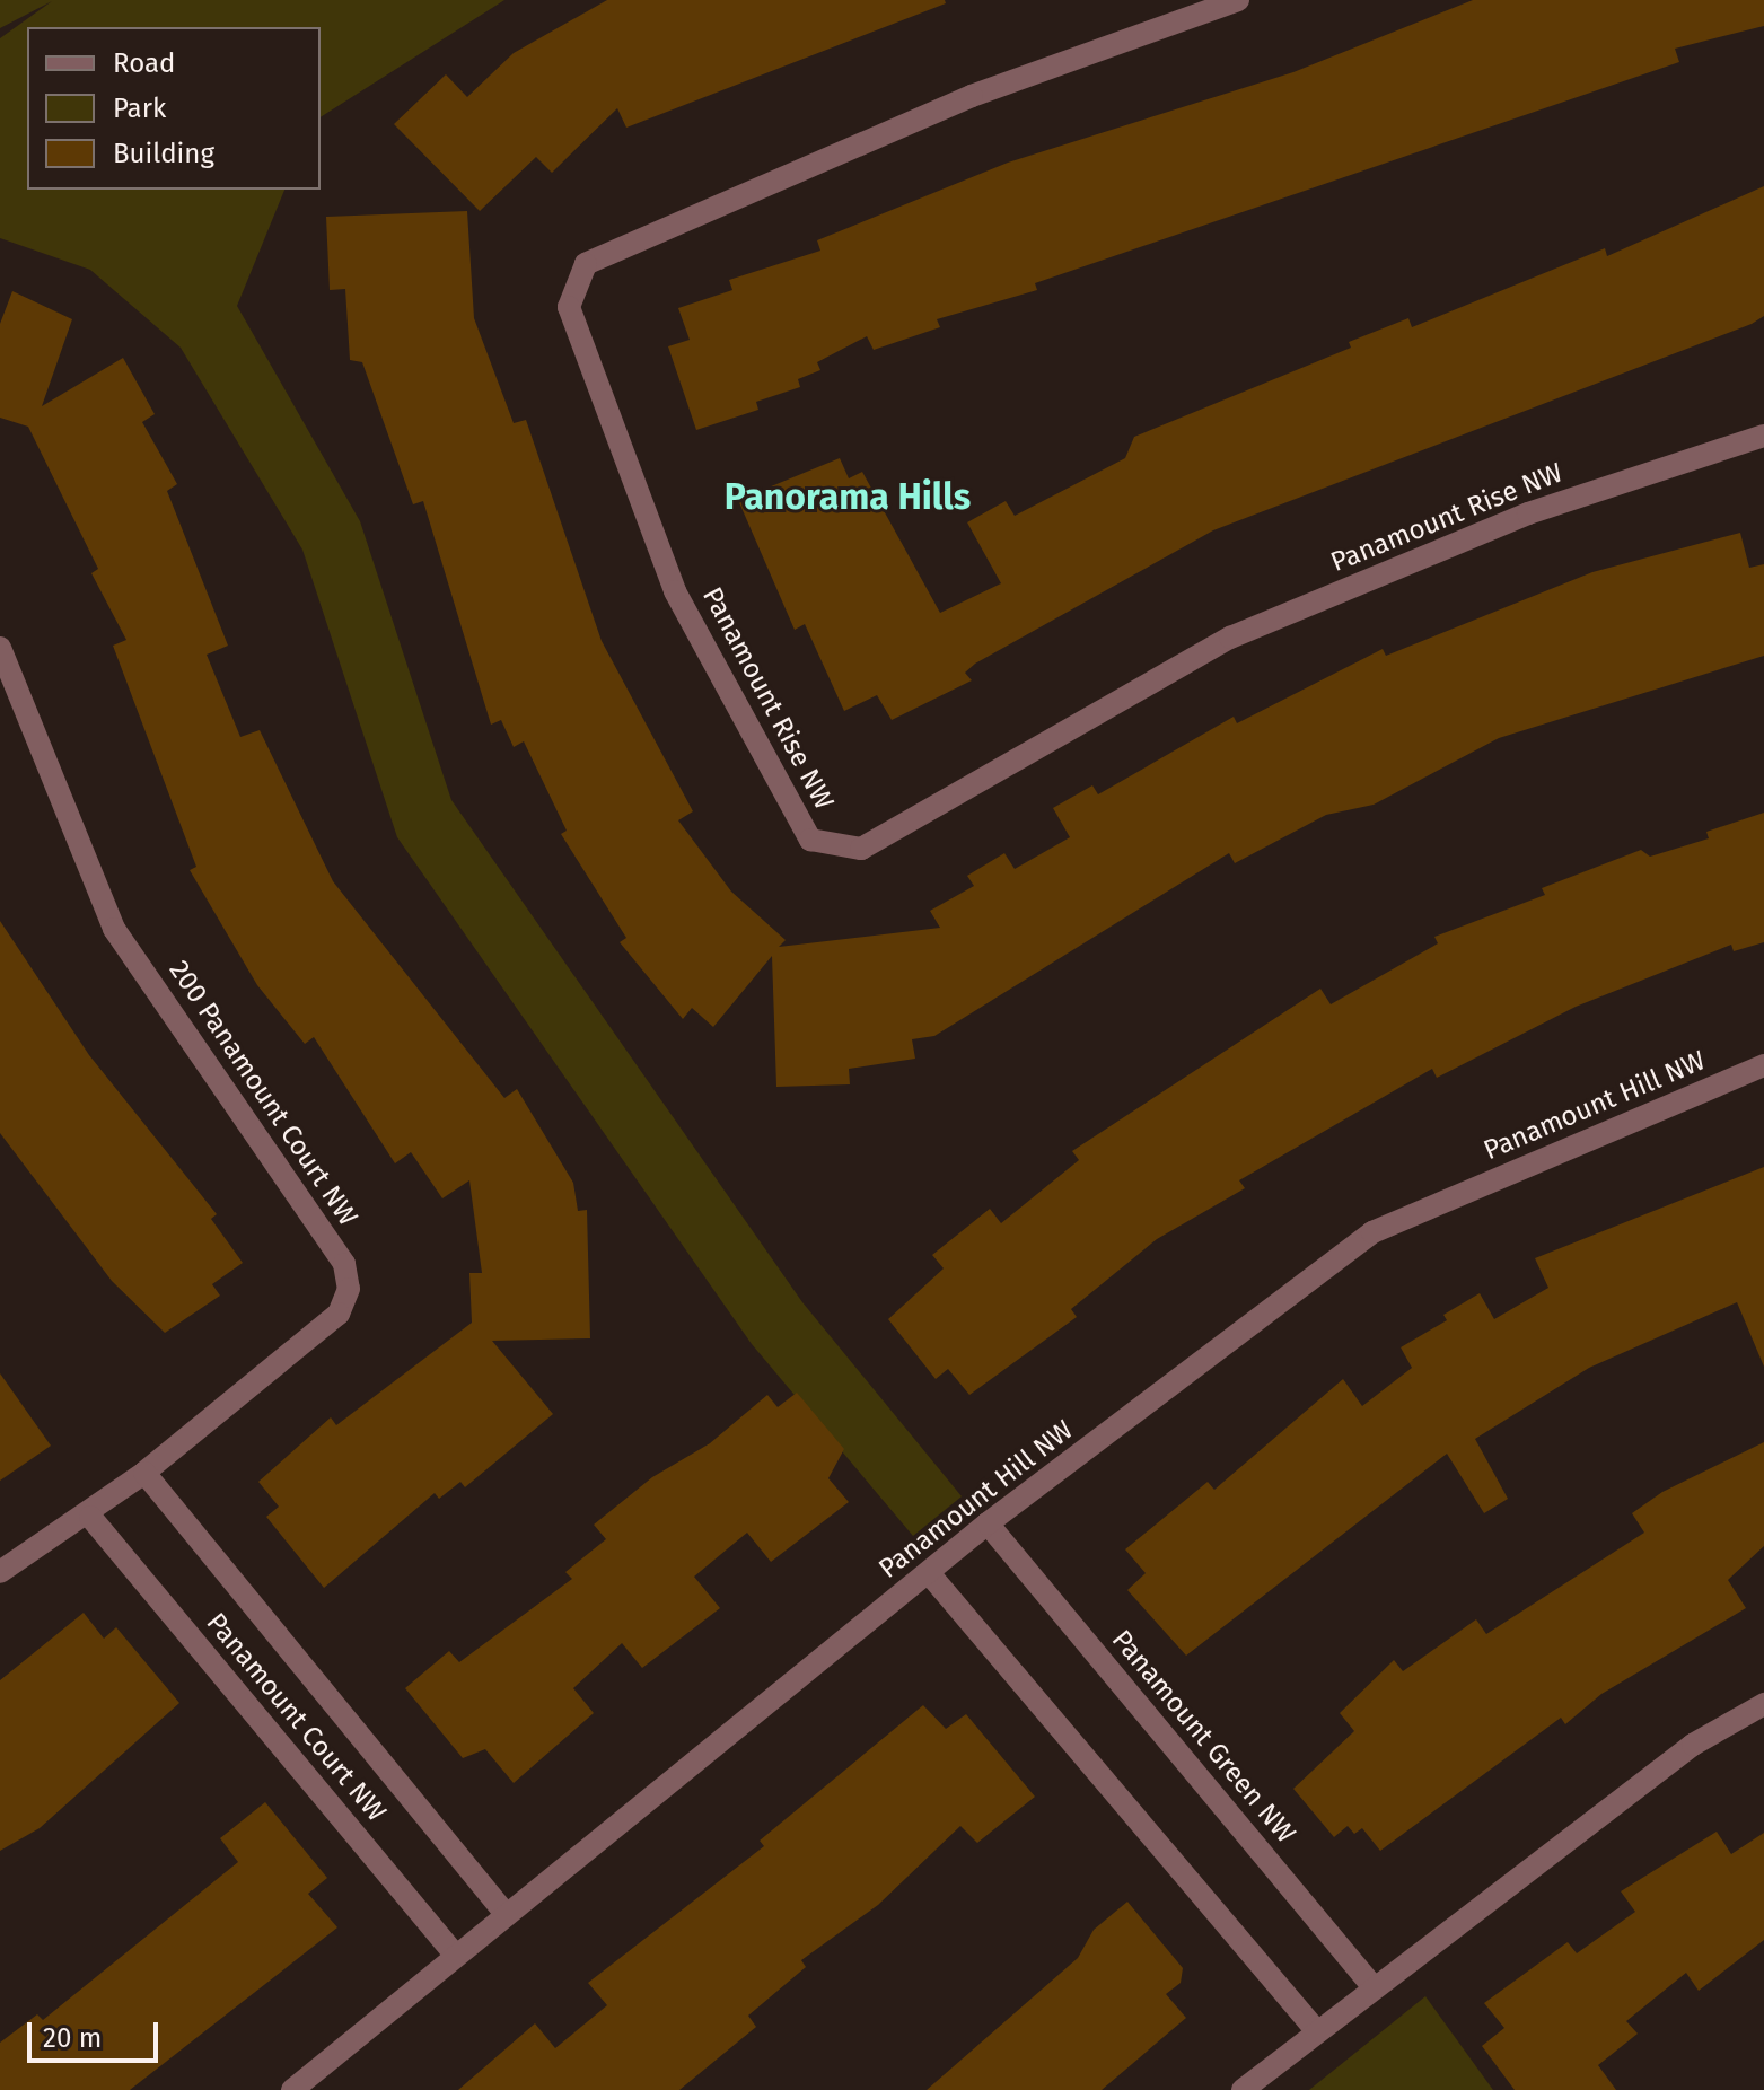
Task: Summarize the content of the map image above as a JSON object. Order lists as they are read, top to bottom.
{
  "streets": {
    "street": [
      "Panamount Rise NW",
      "200 Panamount Court NW",
      "Panamount Hill NW",
      "Panamount Court NW",
      "Panamount Green NW"
    ]
  },
  "crossings": [
    ["200 Panamount Court NW", "Panamount Court NW"],
    ["Panamount Hill NW", "Panamount Court NW"],
    ["Panamount Hill NW", "Panamount Green NW"]
  ],
  "districts": ["Panorama Hills"],
  "legend": ["Road", "Park", "Building"],
  "scale_bar": "20 m"
}
